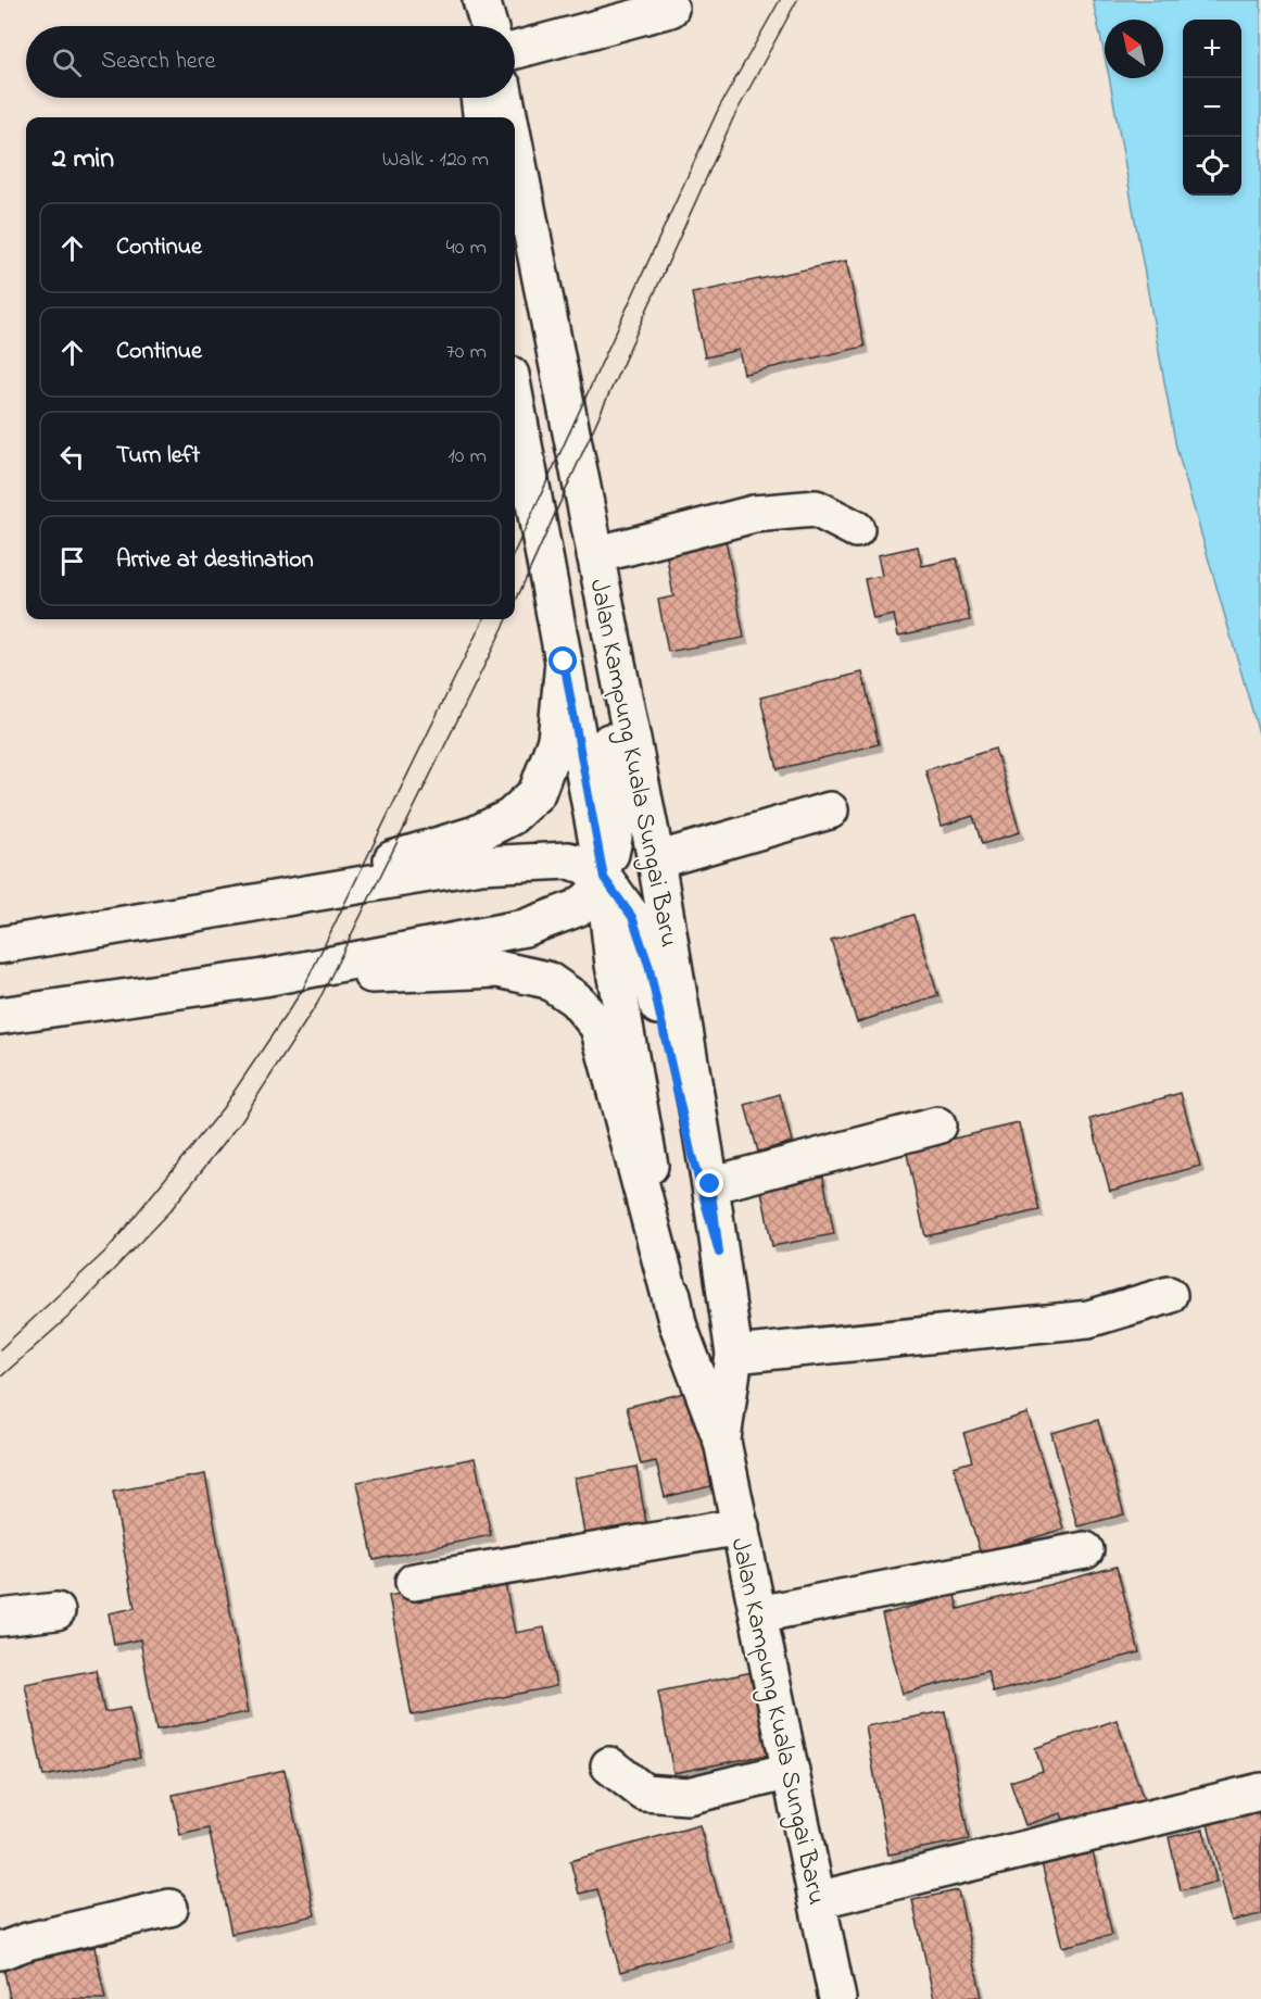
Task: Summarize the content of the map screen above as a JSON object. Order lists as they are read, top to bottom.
{
  "streets": {
    "street": ["Jalan Kampung Kuala Sungai Baru"]
  },
  "north": "top left",
  "page": {
    "map_buttons": ["+", "−"],
    "search": "Search here",
    "heading": ["2 min", "Walk · 120 m"],
    "list": [
      ["Continue", "40 m"],
      ["Continue", "70 m"],
      ["Turn left", "10 m"],
      "Arrive at destination"
    ]
  }
}
